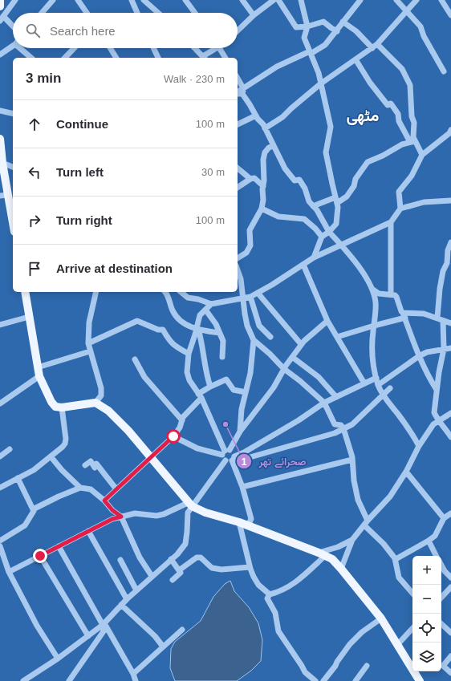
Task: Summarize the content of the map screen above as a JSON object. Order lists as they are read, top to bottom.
{
  "districts": ["مٹھی"],
  "places": ["صحرائے تھر"],
  "page": {
    "search": "Search here",
    "heading": ["3 min", "Walk · 230 m"],
    "list": [
      ["Continue", "100 m"],
      ["Turn left", "30 m"],
      ["Turn right", "100 m"],
      "Arrive at destination"
    ],
    "map_buttons": ["+", "−"]
  }
}
